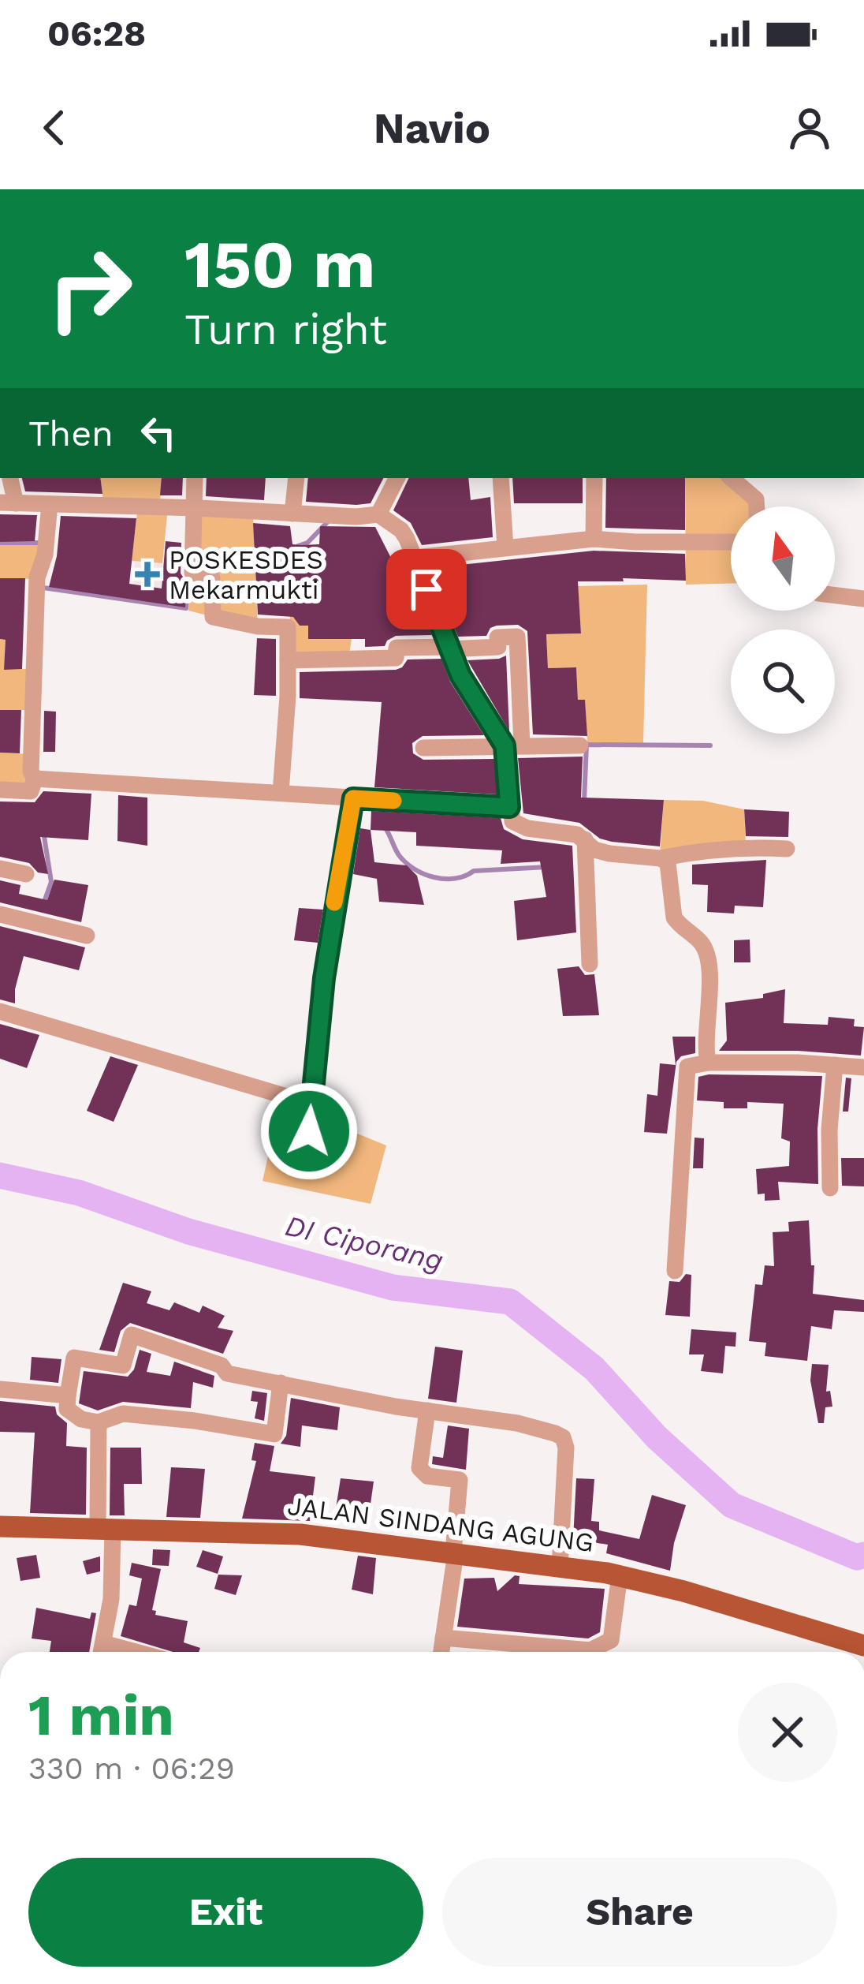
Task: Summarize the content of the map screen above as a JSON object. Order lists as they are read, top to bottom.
{
  "streets": {
    "main road": ["JALAN SINDANG AGUNG"]
  },
  "water": ["DI Ciporang"],
  "places": {
    "health": ["POSKESDES Mekarmukti"]
  },
  "north": "top",
  "page": {
    "status": "06:28",
    "header": "Navio",
    "turn": ["150 m", "Turn right"],
    "then": "Then",
    "heading": ["1 min", "330 m · 06:29"],
    "buttons": ["Exit", "Share"]
  }
}
